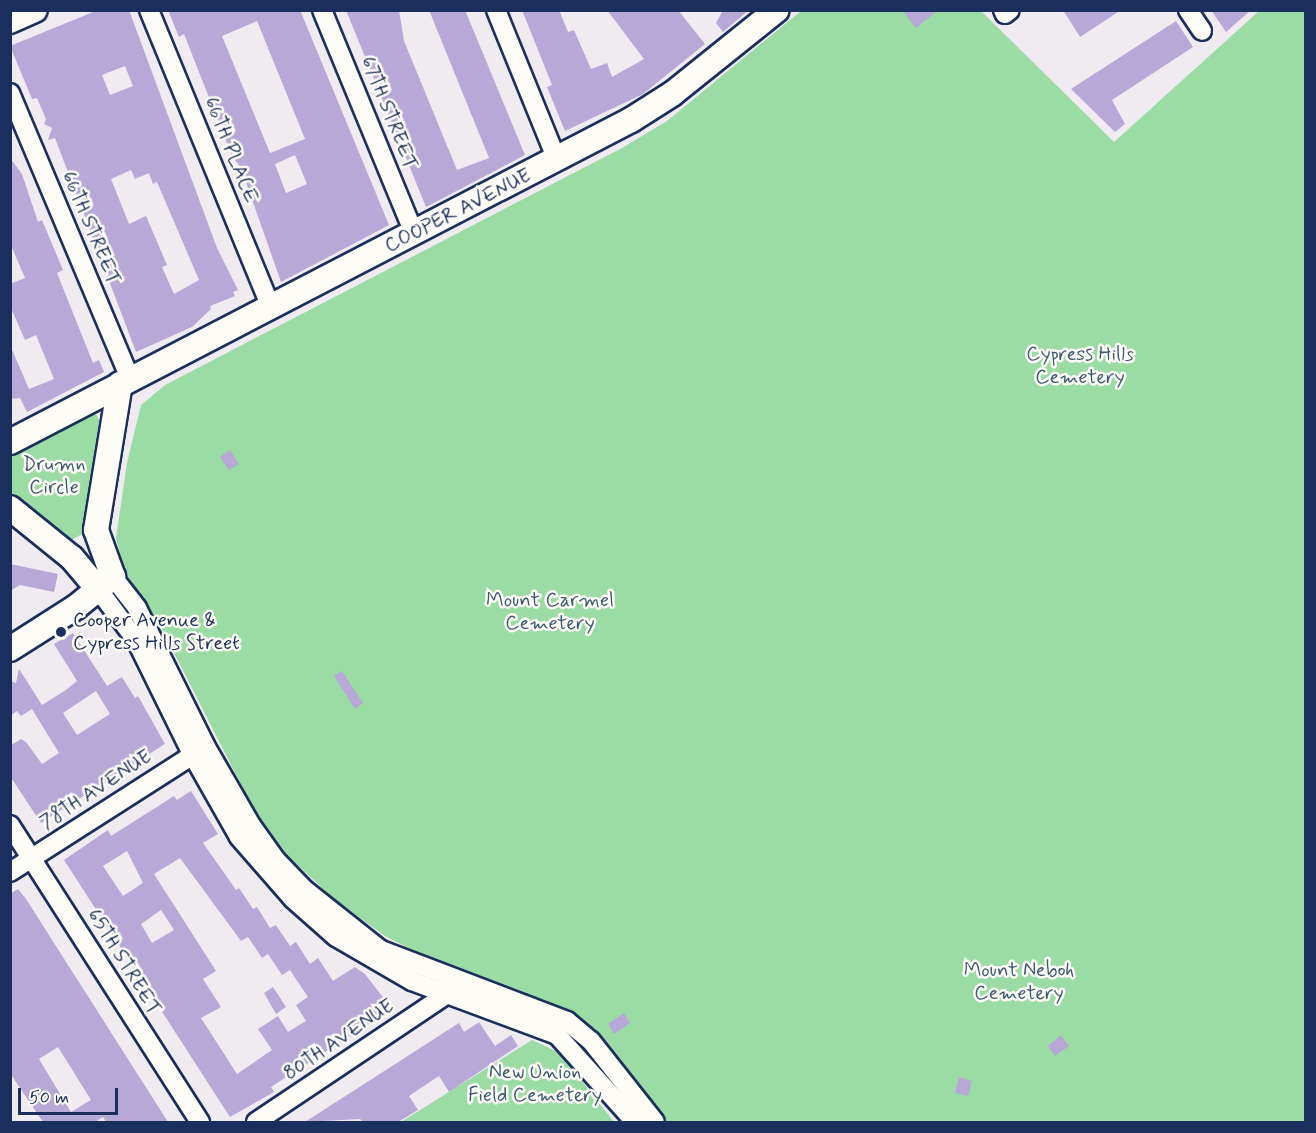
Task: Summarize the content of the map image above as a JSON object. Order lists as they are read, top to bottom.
{
  "streets": {
    "main road": ["COOPER AVENUE"],
    "street": [
      "67TH STREET",
      "66TH PLACE",
      "66TH STREET",
      "78TH AVENUE",
      "65TH STREET",
      "80TH AVENUE"
    ]
  },
  "crossings": [
    ["67TH STREET", "COOPER AVENUE"],
    ["66TH PLACE", "COOPER AVENUE"],
    ["COOPER AVENUE", "66TH STREET"],
    ["78TH AVENUE", "65TH STREET"]
  ],
  "parks": [
    "Cypress Hills Cemetery",
    "Drumn Circle",
    "Mount Carmel Cemetery",
    "Mount Neboh Cemetery",
    "New Union Field Cemetery"
  ],
  "places": ["Cooper Avenue & Cypress Hills Street"],
  "scale_bar": "50 m"
}
